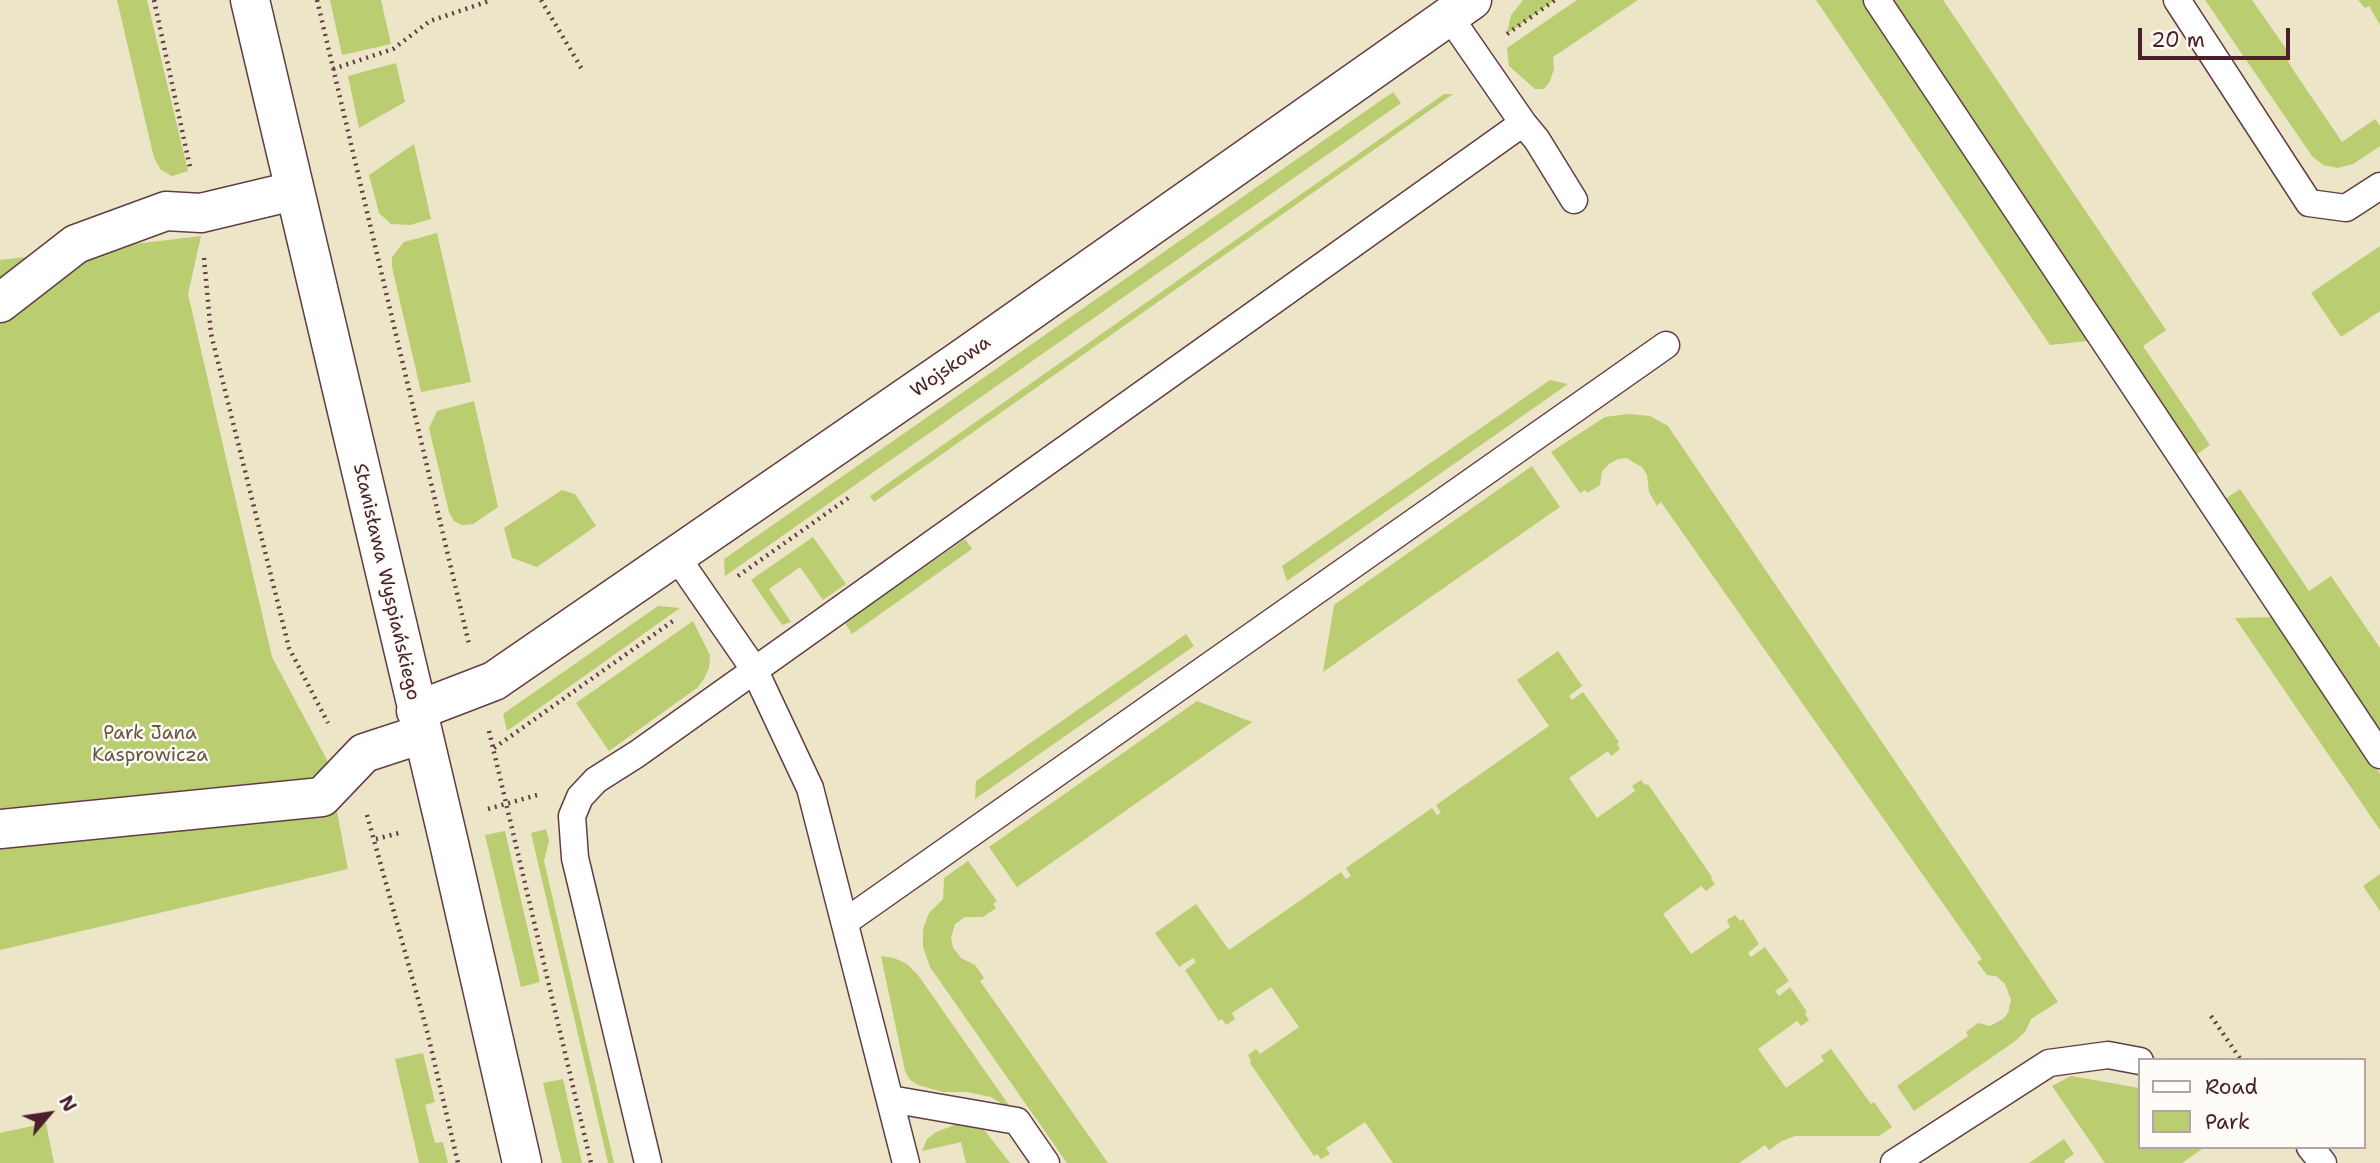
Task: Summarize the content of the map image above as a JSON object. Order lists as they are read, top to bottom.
{
  "streets": {
    "street": ["Wojskowa", "Stanisława Wyspiańskiego"]
  },
  "crossings": [
    ["Wojskowa", "Stanisława Wyspiańskiego"]
  ],
  "parks": ["Park Jana Kasprowicza"],
  "legend": ["Road", "Park"],
  "scale_bar": "20 m",
  "north": "top right"
}
